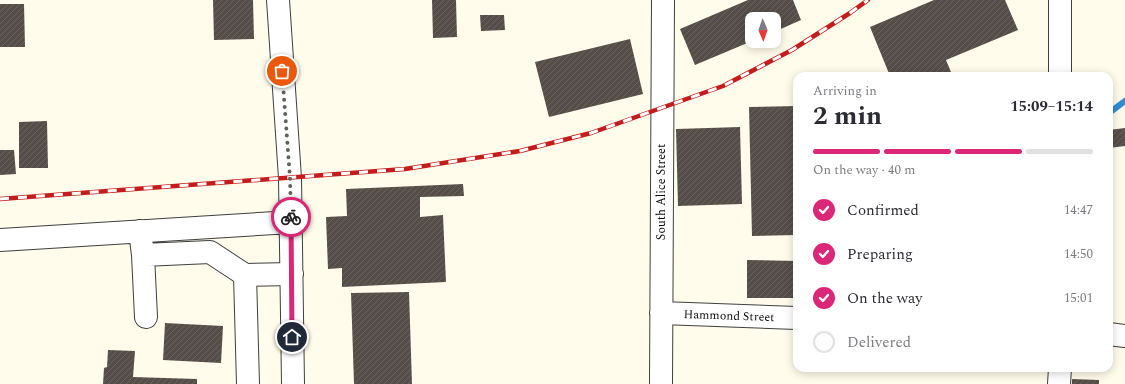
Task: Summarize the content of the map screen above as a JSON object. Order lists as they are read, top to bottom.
{
  "streets": {
    "street": ["South Alice Street", "Hammond Street"]
  },
  "crossings": [
    ["South Alice Street", "Hammond Street"]
  ],
  "north": "bottom",
  "page": {
    "heading": ["2 min", "Arriving in", "15:09–15:14"],
    "bar": "On the way · 40 m",
    "list": [
      ["Confirmed", "14:47"],
      ["Preparing", "14:50"],
      ["On the way", "15:01"],
      "Delivered"
    ]
  }
}
